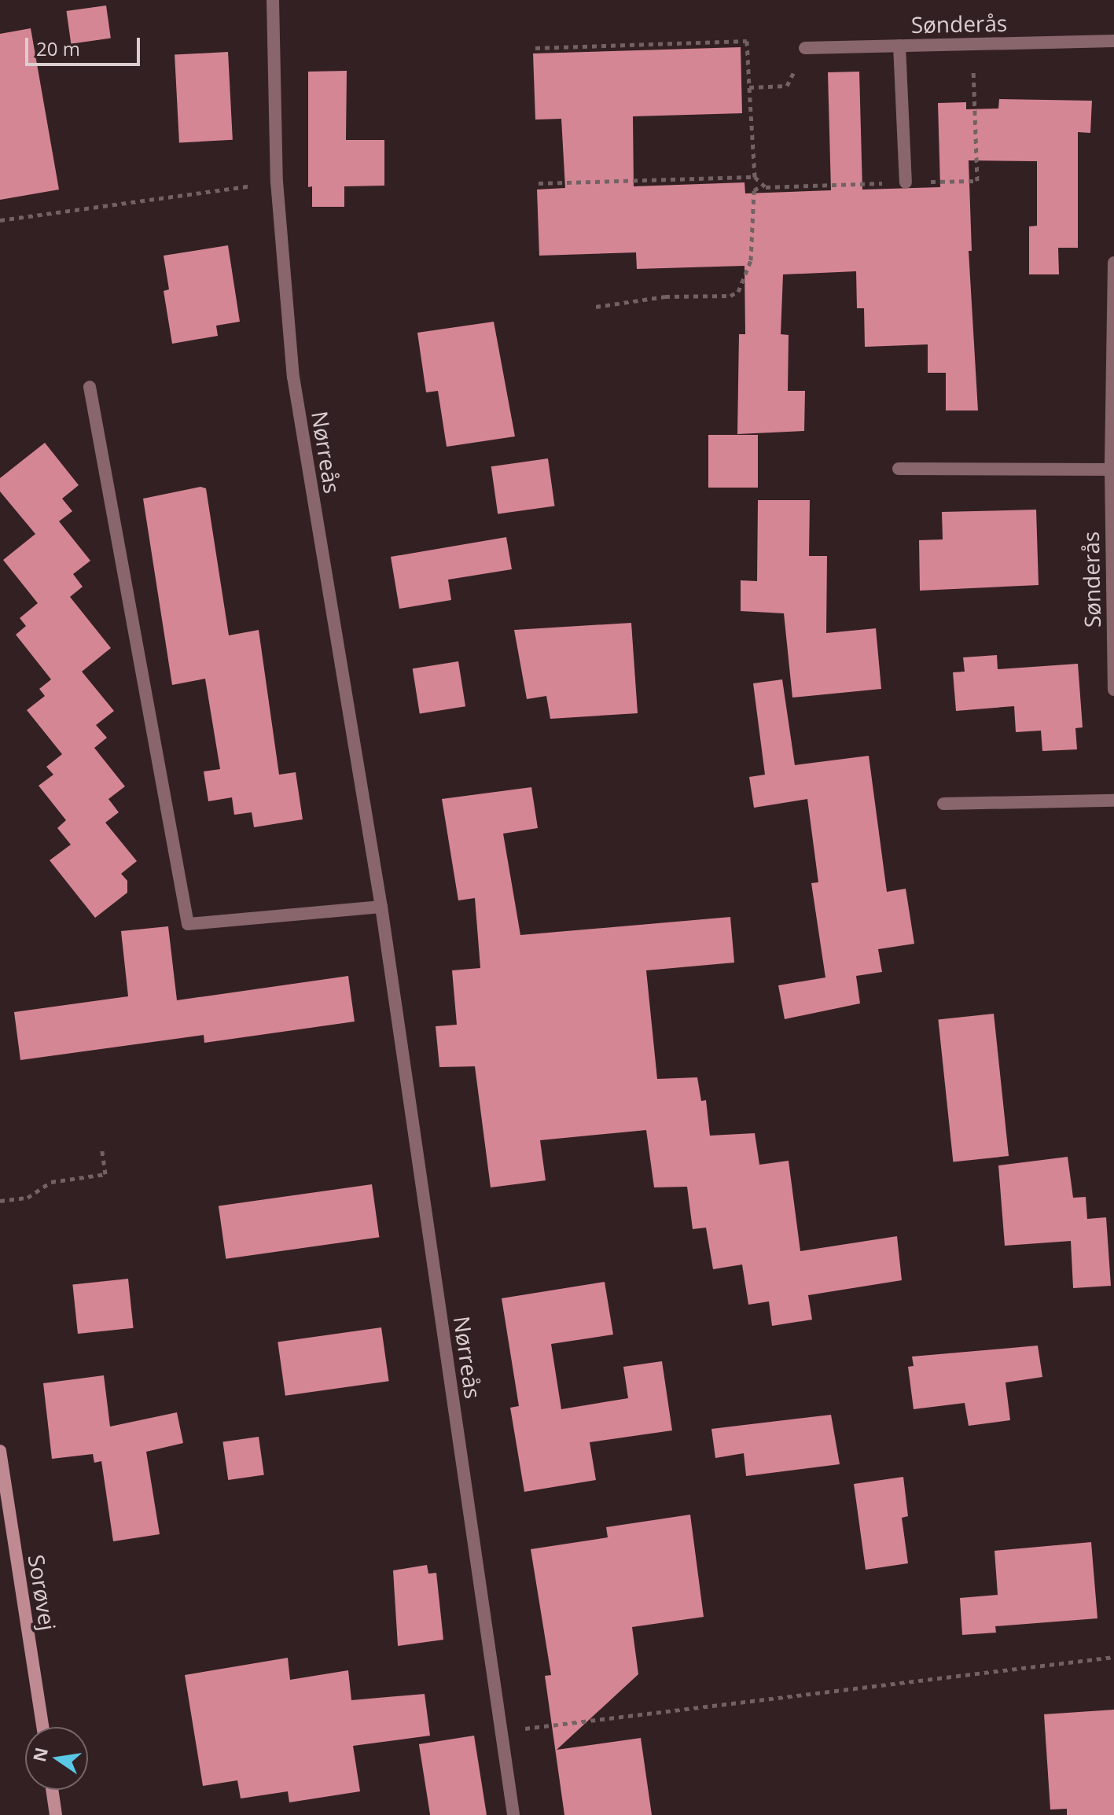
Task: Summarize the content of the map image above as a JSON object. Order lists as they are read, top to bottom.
{
  "streets": {
    "street": ["Sønderås", "Nørreås", "Sorøvej"]
  },
  "scale_bar": "20 m",
  "north": "left"
}
